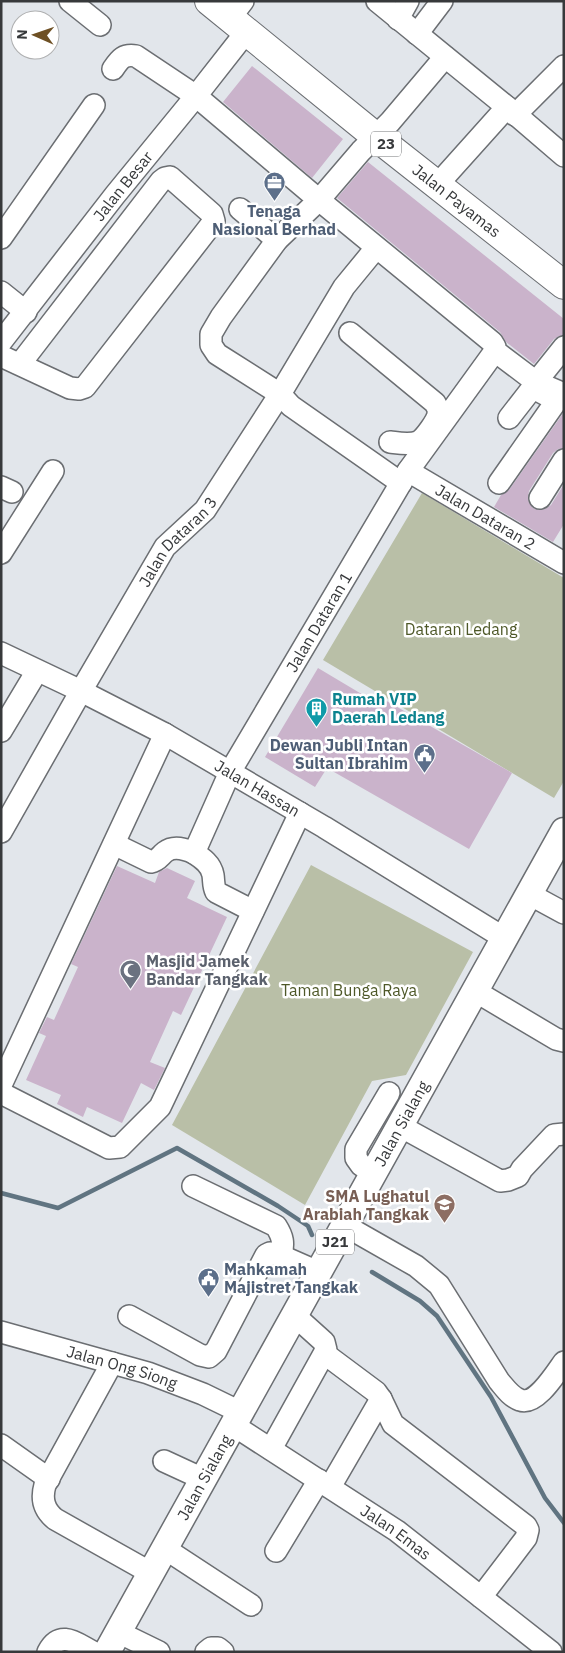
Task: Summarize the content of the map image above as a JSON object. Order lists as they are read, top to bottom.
{
  "streets": {
    "highway": ["23", "Jalan Payamas"],
    "main road": ["Jalan Sialang", "J21"],
    "street": [
      "Jalan Besar",
      "Jalan Dataran 2",
      "Jalan Dataran 3",
      "Jalan Dataran 1",
      "Jalan Hassan",
      "Jalan Ong Siong",
      "Jalan Emas"
    ]
  },
  "crossings": [
    ["Jalan Besar", "Jalan Payamas"],
    ["Jalan Dataran 2", "Jalan Dataran 3"],
    ["Jalan Dataran 2", "Jalan Dataran 1"],
    ["Jalan Dataran 3", "Jalan Hassan"],
    ["Jalan Dataran 1", "Jalan Hassan"],
    ["Jalan Hassan", "Jalan Sialang"],
    ["Jalan Sialang", "Jalan Ong Siong"],
    ["Jalan Sialang", "Jalan Emas"],
    ["Jalan Ong Siong", "Jalan Emas"]
  ],
  "parks": ["Dataran Ledang", "Taman Bunga Raya"],
  "places": {
    "office": ["Tenaga Nasional Berhad"],
    "building": ["Rumah VIP Daerah Ledang"],
    "public building": ["Dewan Jubli Intan Sultan Ibrahim", "Mahkamah Majistret Tangkak"],
    "mosque": ["Masjid Jamek Bandar Tangkak"],
    "school or university": ["SMA Lughatul Arabiah Tangkak"]
  },
  "north": "left"
}
